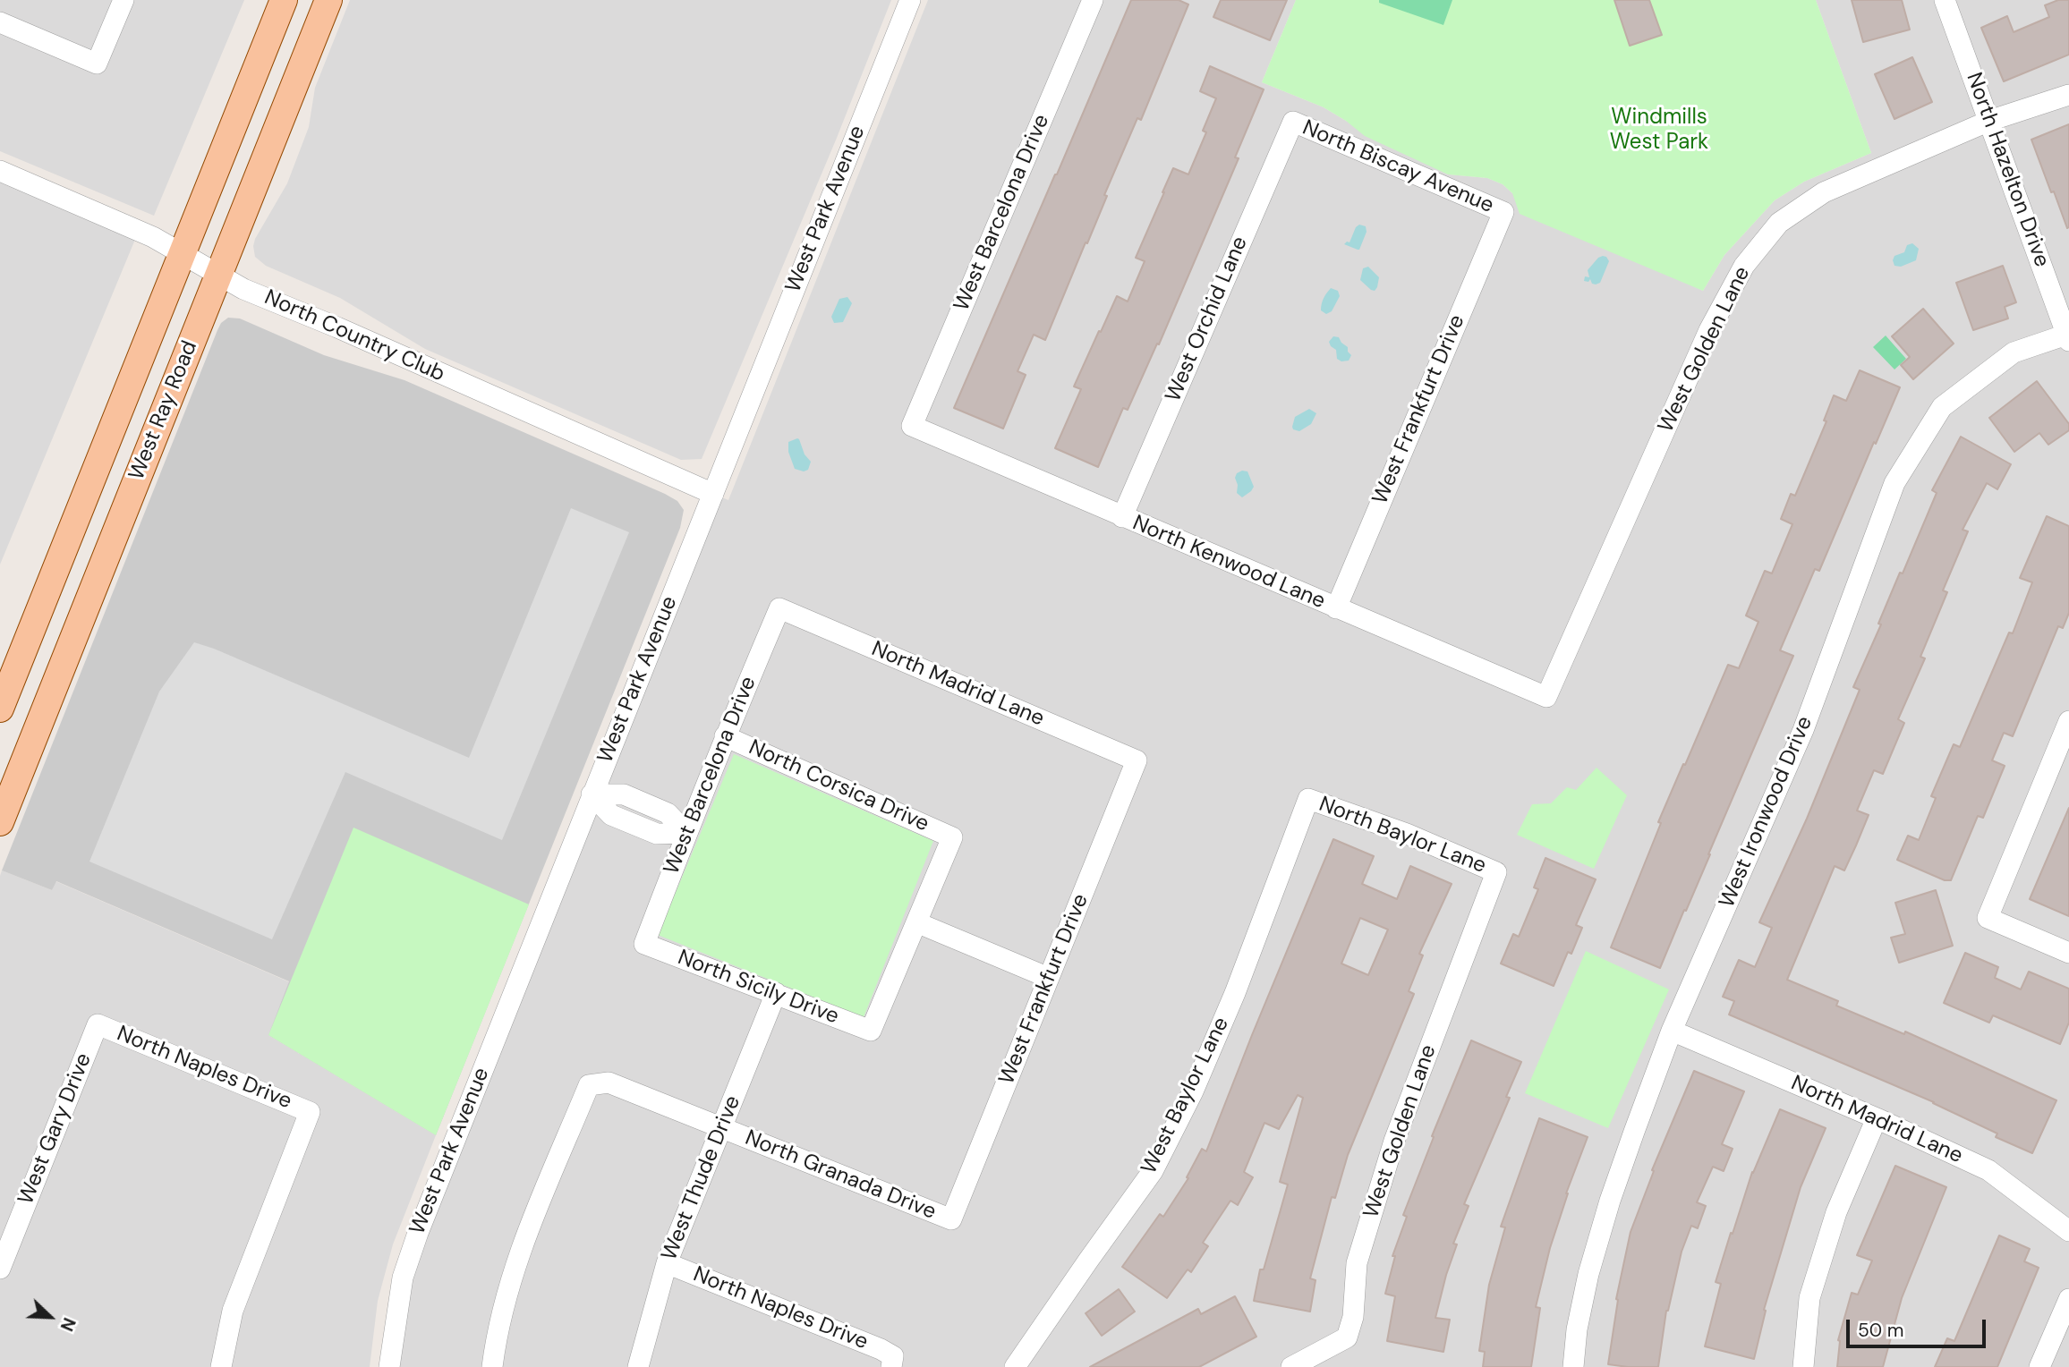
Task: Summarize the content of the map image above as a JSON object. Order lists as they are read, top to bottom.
{
  "streets": {
    "main road": ["West Ray Road"],
    "street": [
      "North Biscay Avenue",
      "North Hazelton Drive",
      "West Park Avenue",
      "West Barcelona Drive",
      "West Orchid Lane",
      "North Country Club",
      "West Golden Lane",
      "West Frankfurt Drive",
      "North Kenwood Lane",
      "North Madrid Lane",
      "North Corsica Drive",
      "West Ironwood Drive",
      "North Baylor Lane",
      "North Sicily Drive",
      "North Naples Drive",
      "West Baylor Lane",
      "West Gary Drive",
      "North Granada Drive",
      "West Thude Drive"
    ]
  },
  "crossings": [
    ["North Biscay Avenue", "West Orchid Lane"],
    ["North Biscay Avenue", "West Frankfurt Drive"],
    ["North Hazelton Drive", "West Golden Lane"],
    ["North Hazelton Drive", "West Ironwood Drive"],
    ["West Park Avenue", "North Country Club"],
    ["West Barcelona Drive", "North Kenwood Lane"],
    ["West Barcelona Drive", "North Madrid Lane"],
    ["West Barcelona Drive", "North Corsica Drive"],
    ["West Barcelona Drive", "North Sicily Drive"],
    ["West Orchid Lane", "North Kenwood Lane"],
    ["North Country Club", "West Ray Road"],
    ["West Golden Lane", "North Kenwood Lane"],
    ["West Golden Lane", "North Baylor Lane"],
    ["West Frankfurt Drive", "North Kenwood Lane"],
    ["West Frankfurt Drive", "North Madrid Lane"],
    ["West Frankfurt Drive", "North Granada Drive"],
    ["North Madrid Lane", "West Ironwood Drive"],
    ["North Corsica Drive", "North Sicily Drive"],
    ["North Baylor Lane", "West Baylor Lane"],
    ["North Sicily Drive", "West Thude Drive"],
    ["North Naples Drive", "West Gary Drive"],
    ["North Naples Drive", "West Thude Drive"],
    ["North Granada Drive", "West Thude Drive"]
  ],
  "parks": ["Windmills West Park"],
  "scale_bar": "50 m",
  "north": "bottom right"
}
